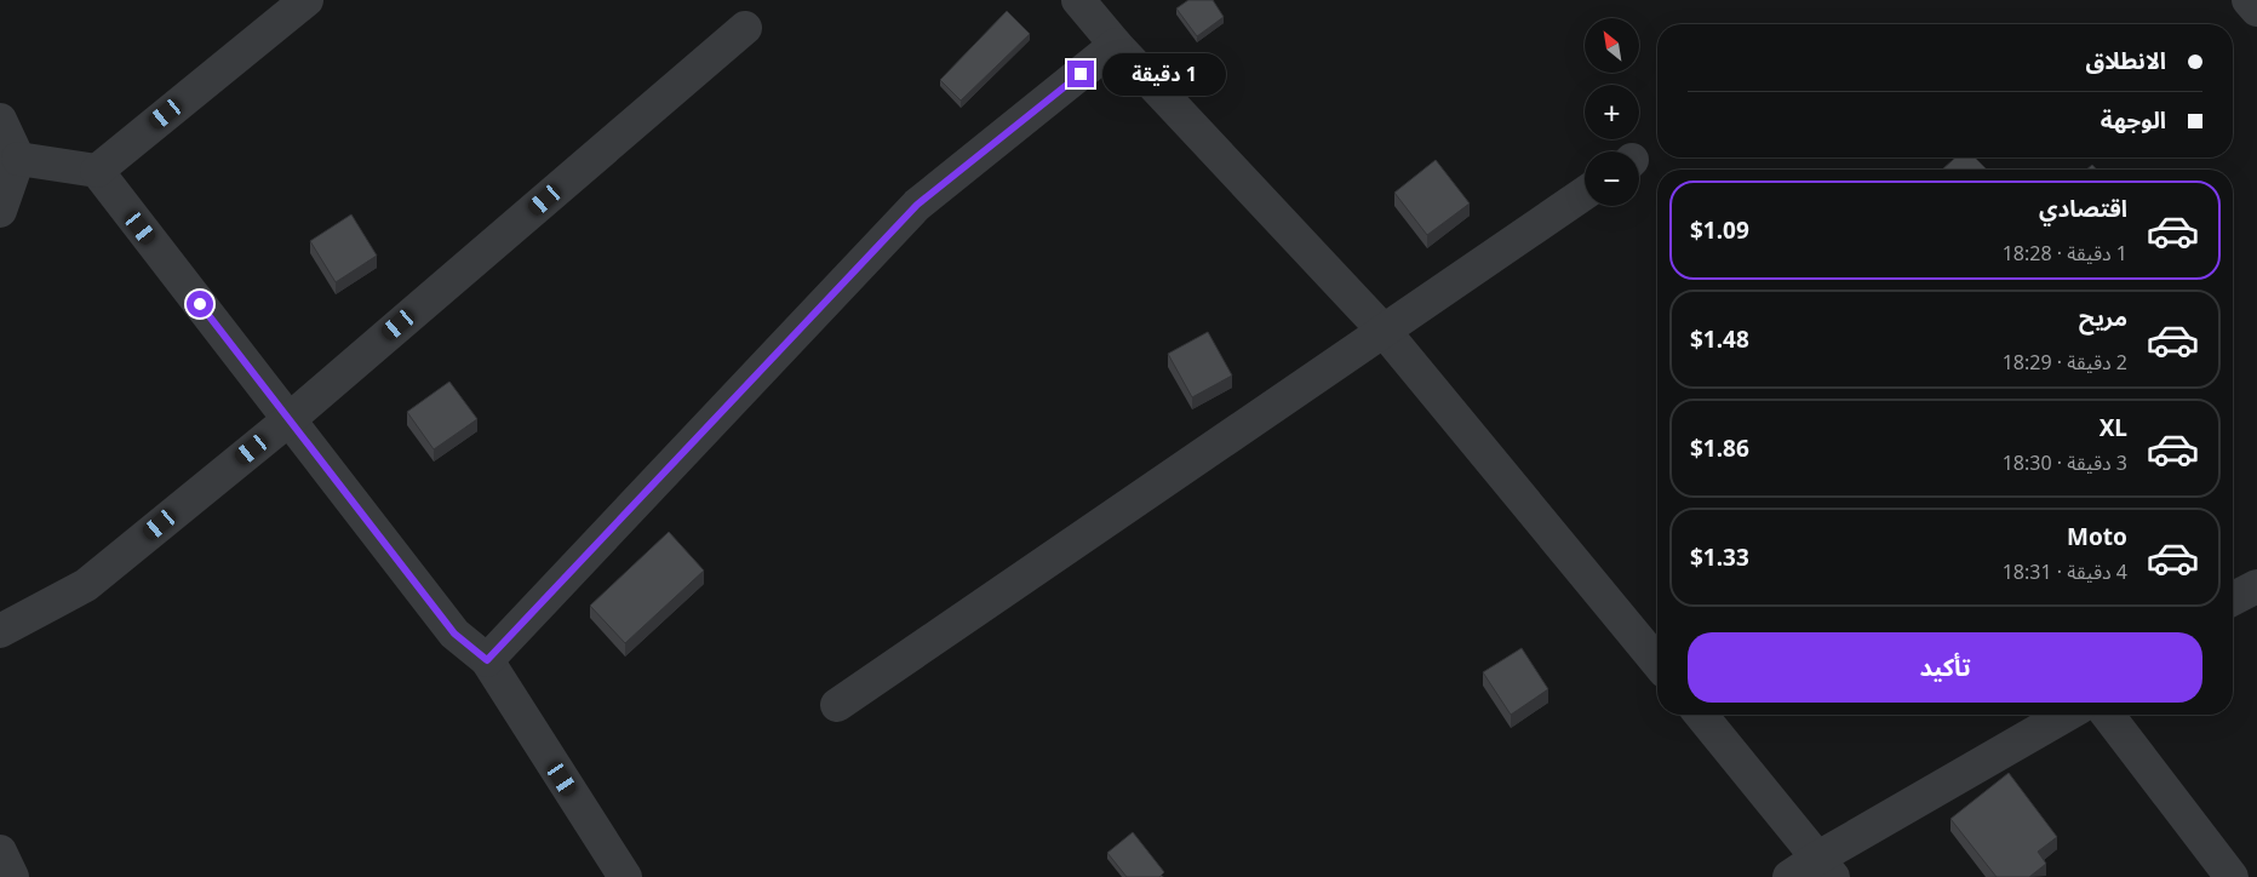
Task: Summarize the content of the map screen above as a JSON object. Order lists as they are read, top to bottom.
{
  "north": "top left",
  "page": {
    "map_buttons": ["+", "−"],
    "banner": ["الانطلاق", "الوجهة"],
    "bubble": "1 دقيقة",
    "list": [
      {
        "name": "اقتصادي",
        "note": "1 دقيقة · 18:28",
        "value": "$1.09"
      },
      {
        "name": "مريح",
        "note": "2 دقيقة · 18:29",
        "value": "$1.48"
      },
      {
        "name": "XL",
        "note": "3 دقيقة · 18:30",
        "value": "$1.86"
      },
      {
        "name": "Moto",
        "note": "4 دقيقة · 18:31",
        "value": "$1.33"
      }
    ],
    "buttons": "تأكيد"
  }
}
